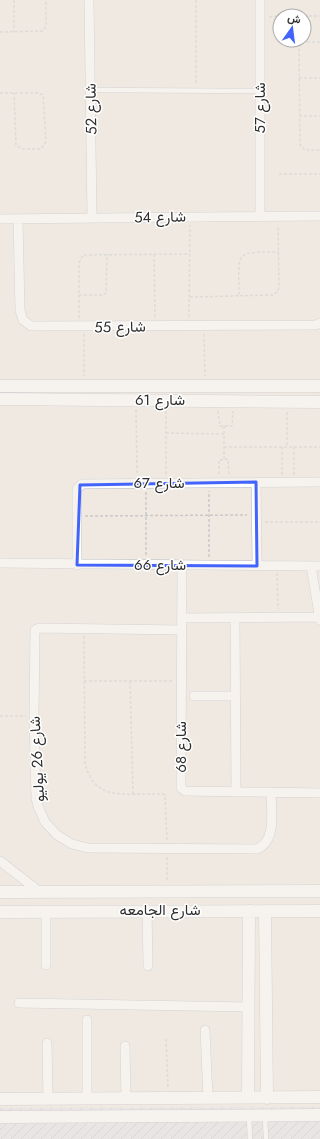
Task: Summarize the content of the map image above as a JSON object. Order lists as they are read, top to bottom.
{
  "streets": {
    "main road": ["شارع 61", "شارع الجامعه"],
    "street": [
      "شارع 57",
      "شارع 52",
      "شارع 54",
      "شارع 55",
      "شارع 67",
      "شارع 66",
      "شارع 68",
      "شارع 26 يوليو"
    ]
  },
  "crossings": [
    ["شارع 57", "شارع 54"],
    ["شارع 52", "شارع 54"],
    ["شارع 54", "شارع 55"],
    ["شارع 67", "شارع 66"],
    ["شارع 66", "شارع 68"],
    ["شارع 68", "شارع 26 يوليو"]
  ],
  "north": "top"
}
